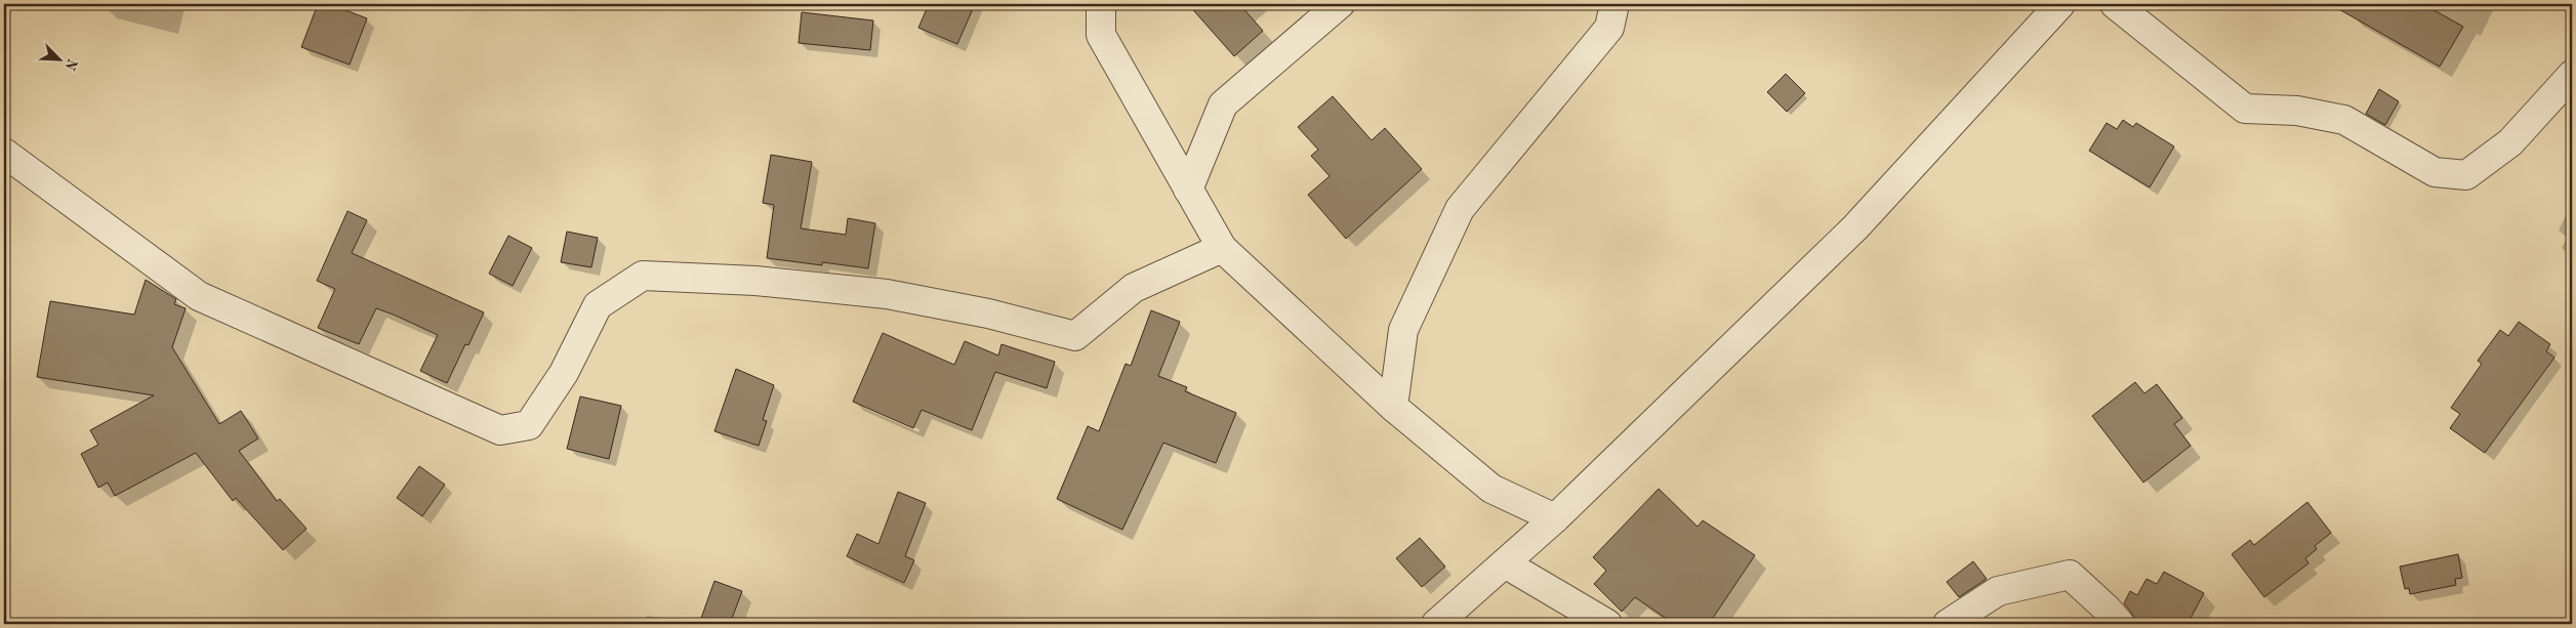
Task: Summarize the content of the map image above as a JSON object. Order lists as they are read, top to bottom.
{
  "north": "bottom right"
}
